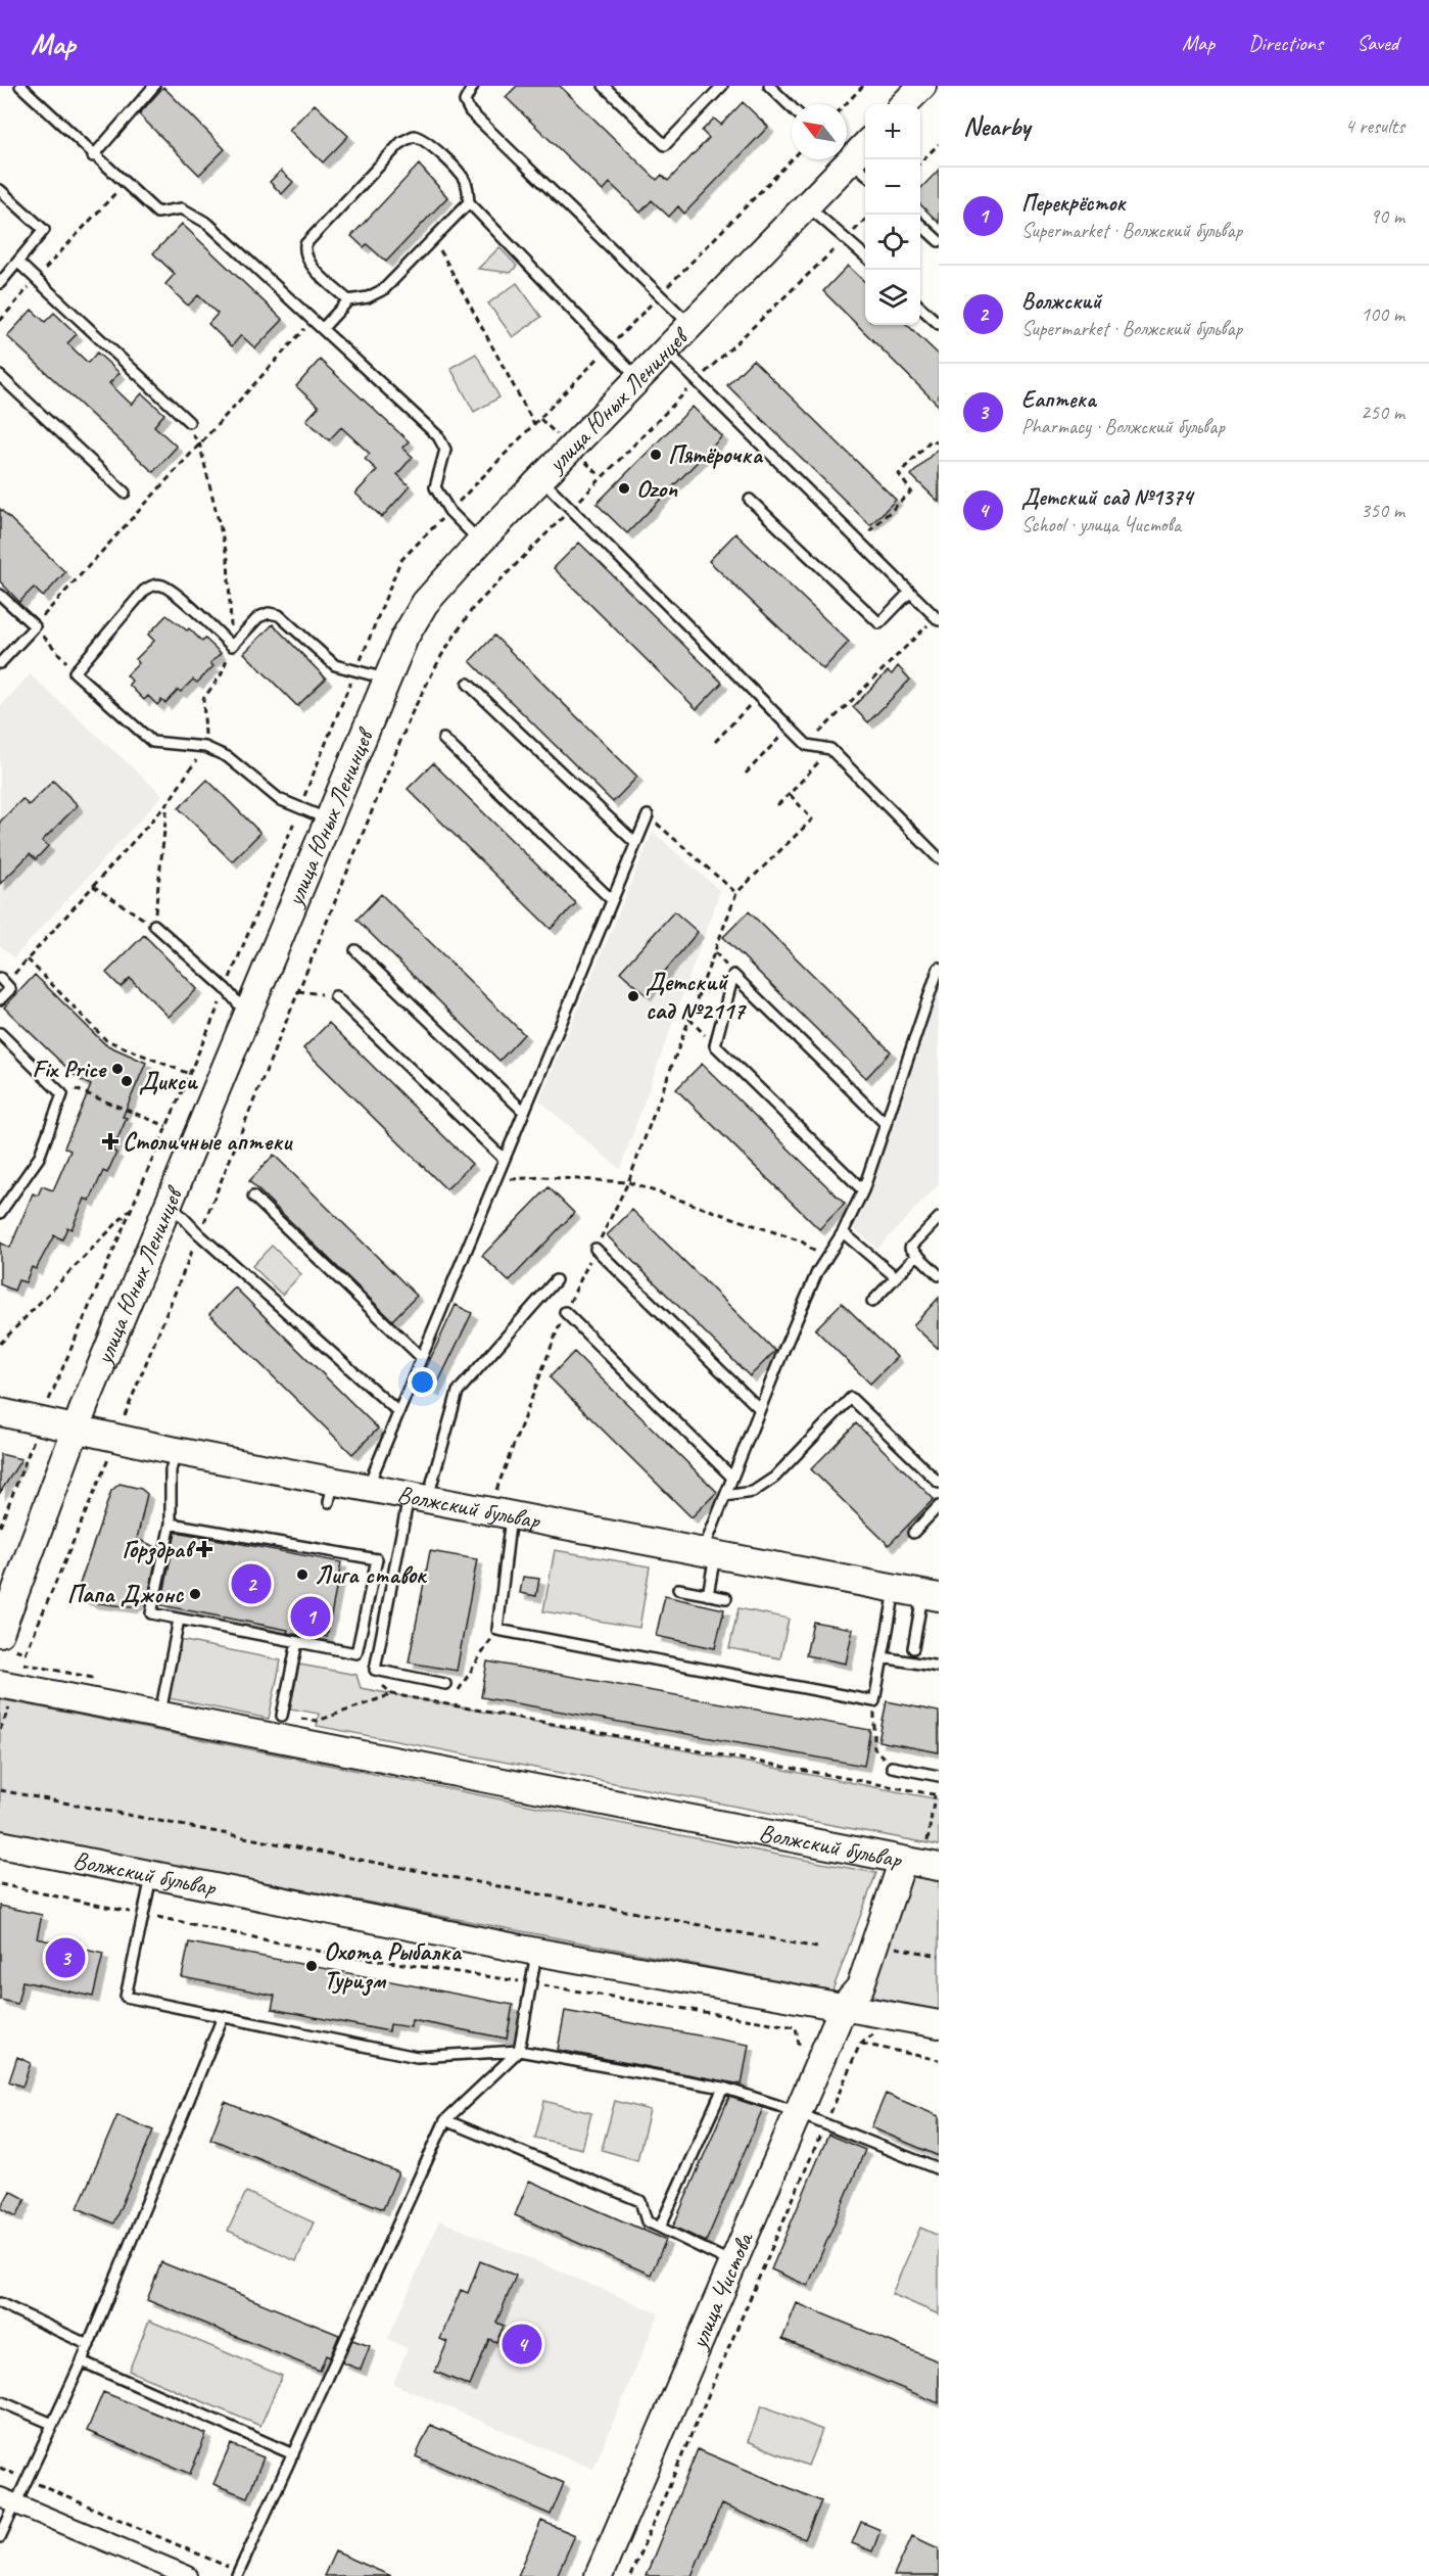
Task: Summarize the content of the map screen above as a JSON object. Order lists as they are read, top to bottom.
{
  "streets": {
    "main road": ["улица Юных Ленинцев", "Волжский бульвар", "улица Чистова"]
  },
  "crossings": [
    ["улица Юных Ленинцев", "Волжский бульвар"],
    ["Волжский бульвар", "улица Чистова"]
  ],
  "places": {
    "other": [
      "Пятёрочка",
      "Ozon",
      "Детский сад №2117",
      "Fix Price",
      "Дикси",
      "Лига ставок",
      "Папа Джонс",
      "Охота Рыбалка Туризм"
    ],
    "health": ["Столичные аптеки", "Горздрав"]
  },
  "north": "top left",
  "page": {
    "header": "Map",
    "nav": ["Map", "Directions", "Saved"],
    "heading": ["Nearby", "4 results"],
    "map_buttons": ["+", "−"],
    "list": [
      {
        "mark": "1",
        "name": "Перекрёсток",
        "note": "Supermarket · Волжский бульвар",
        "value": "90 m"
      },
      {
        "mark": "2",
        "name": "Волжский",
        "note": "Supermarket · Волжский бульвар",
        "value": "100 m"
      },
      {
        "mark": "3",
        "name": "Еаптека",
        "note": "Pharmacy · Волжский бульвар",
        "value": "250 m"
      },
      {
        "mark": "4",
        "name": "Детский сад №1374",
        "note": "School · улица Чистова",
        "value": "350 m"
      }
    ],
    "pins": [
      "2",
      "1",
      "3",
      "4"
    ]
  }
}
